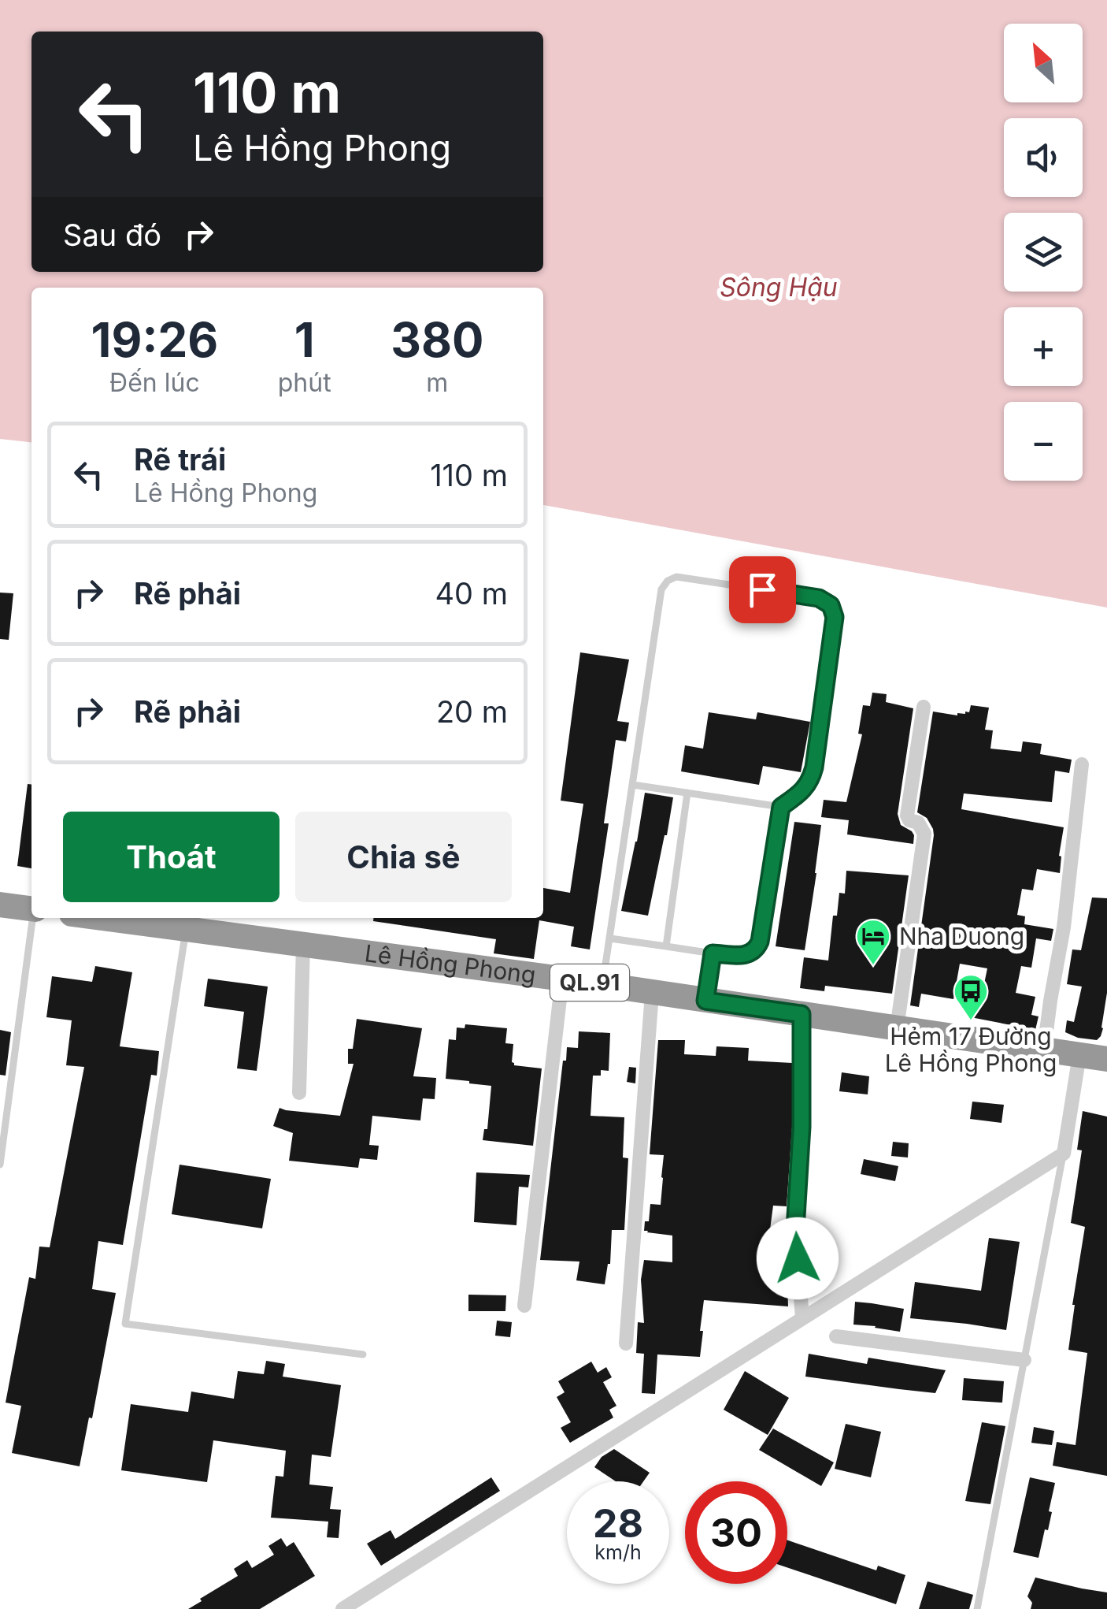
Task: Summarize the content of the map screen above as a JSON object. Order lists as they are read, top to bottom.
{
  "streets": {
    "highway": ["Lê Hồng Phong", "QL.91"]
  },
  "water": ["Sông Hậu"],
  "places": {
    "hotel": ["Nha Duong"],
    "bus stop": ["Hẻm 17 Đường Lê Hồng Phong"]
  },
  "north": "top left",
  "page": {
    "map_buttons": ["+", "−"],
    "turn": ["110 m", "Lê Hồng Phong"],
    "then": "Sau đó",
    "eta": [
      "19:26",
      "Đến lúc",
      "1",
      "phút",
      "380",
      "m"
    ],
    "list": [
      {
        "name": "Rẽ trái",
        "note": "Lê Hồng Phong",
        "value": "110 m"
      },
      {
        "name": "Rẽ phải",
        "value": "40 m"
      },
      {
        "name": "Rẽ phải",
        "value": "20 m"
      }
    ],
    "buttons": ["Thoát", "Chia sẻ"],
    "speed": "28 km/h",
    "limit": "30"
  }
}
